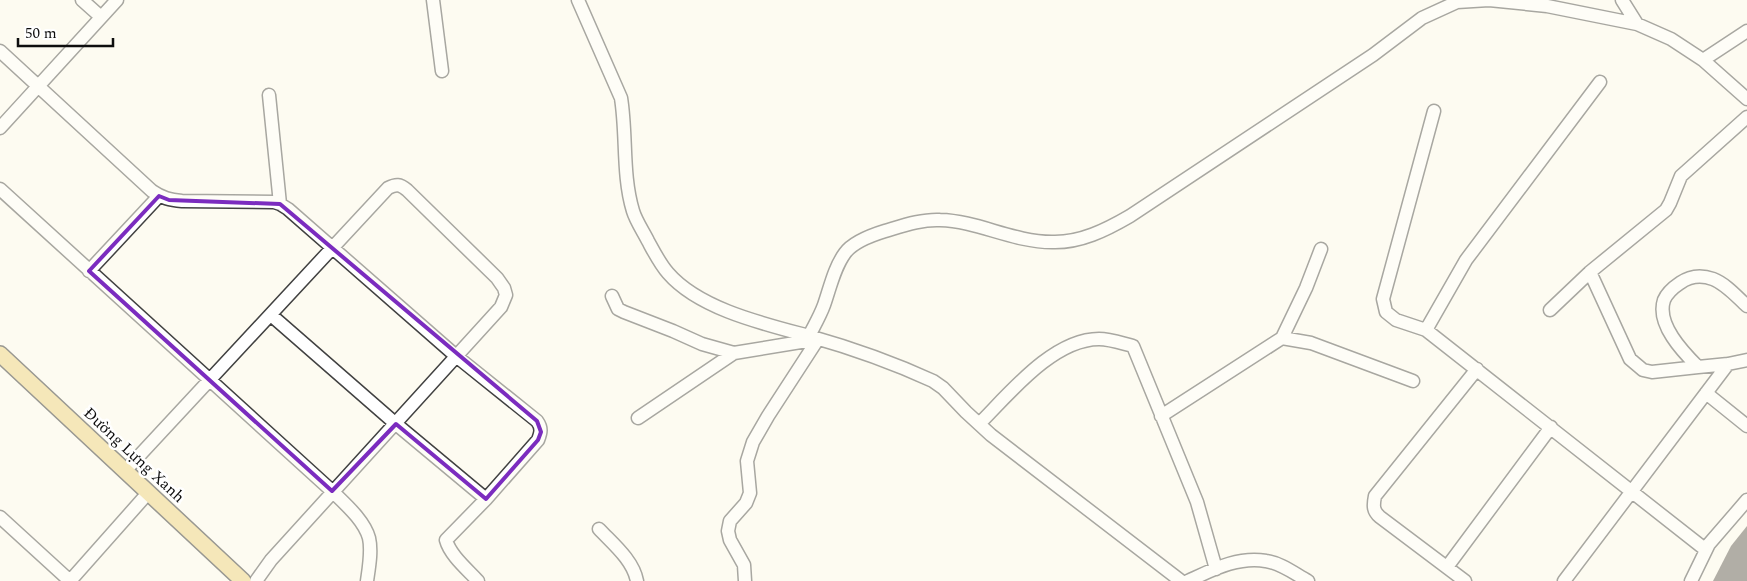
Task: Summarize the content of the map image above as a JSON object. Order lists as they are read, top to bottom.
{
  "streets": {
    "main road": ["Đường Lựng Xanh"]
  },
  "scale_bar": "50 m"
}
